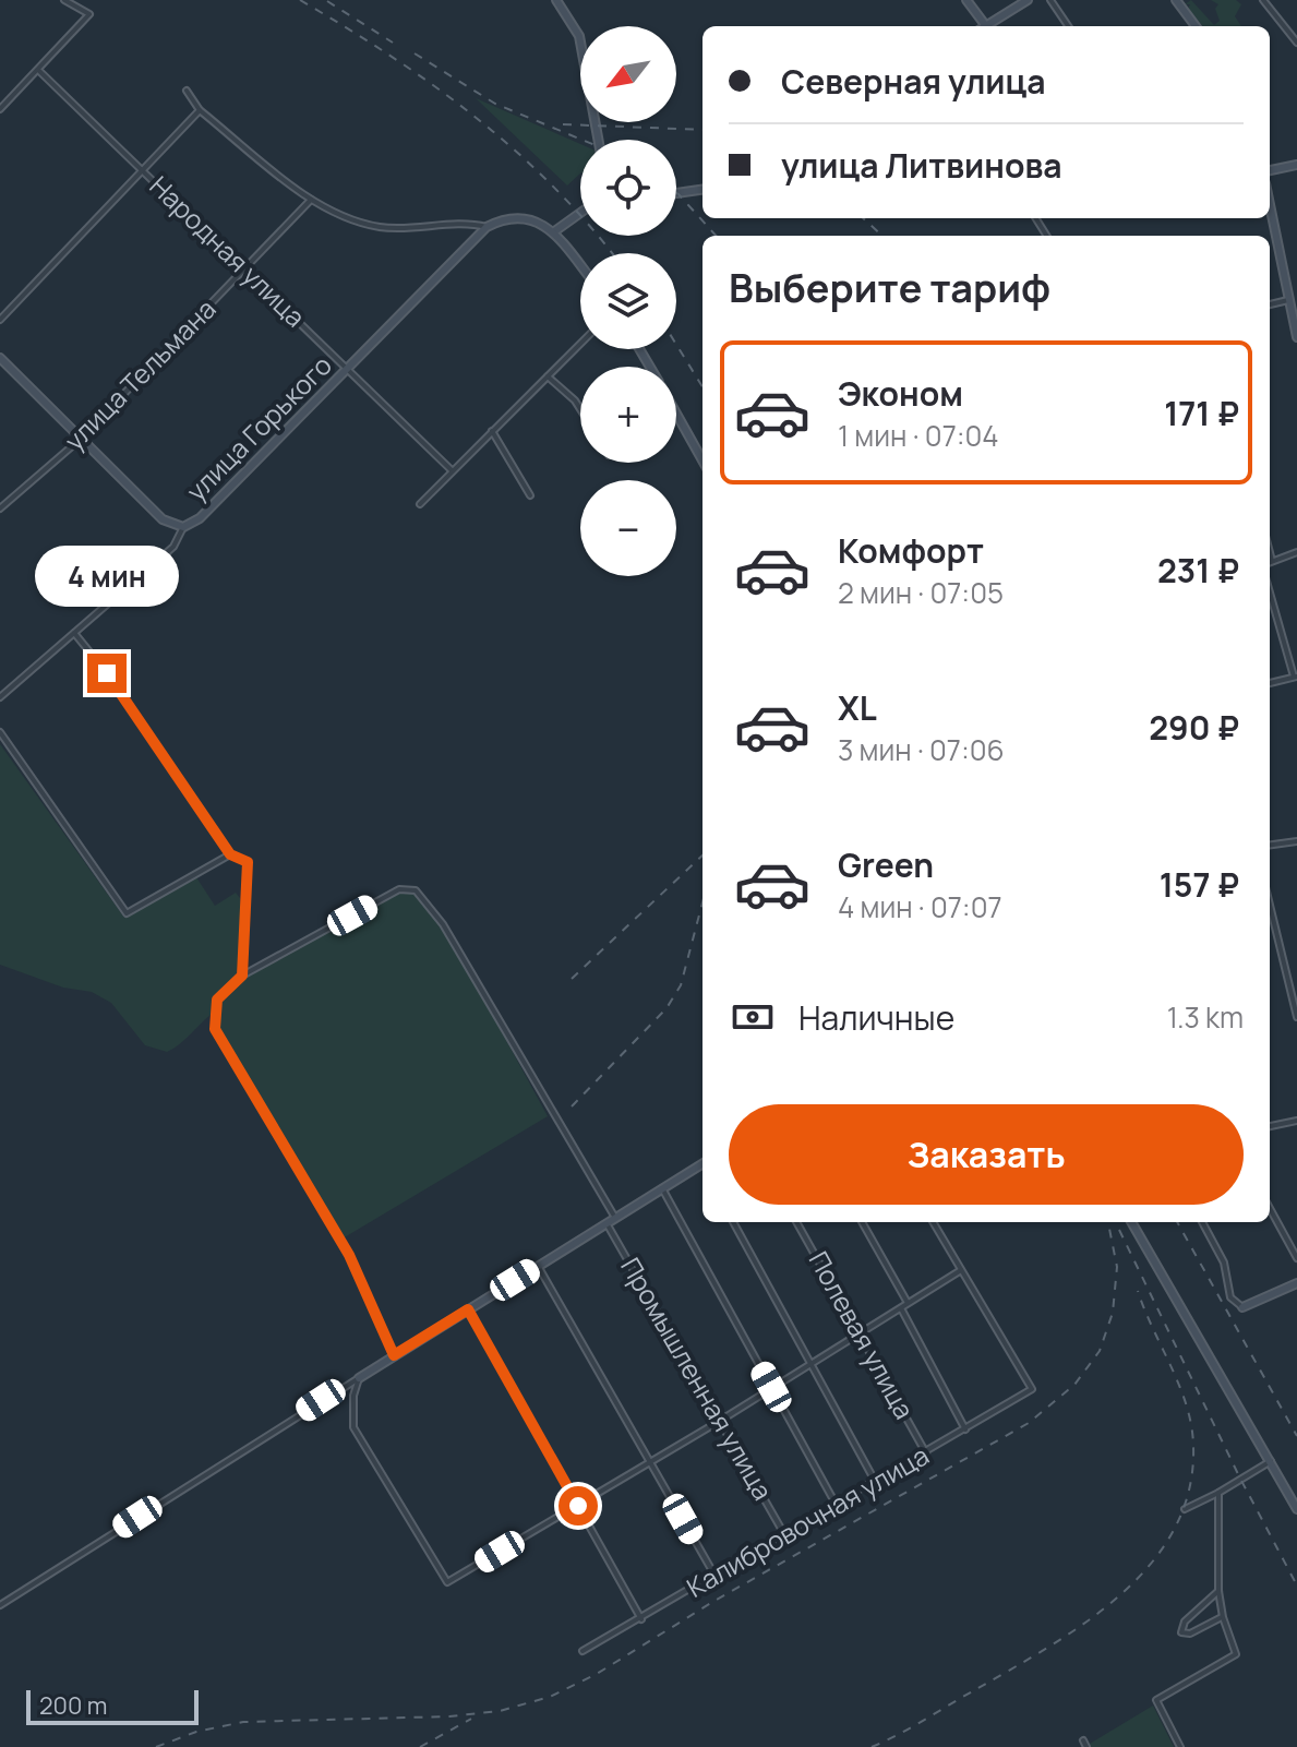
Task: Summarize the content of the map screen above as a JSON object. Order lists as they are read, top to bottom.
{
  "streets": {
    "main road": ["улица Горького"],
    "street": [
      "Народная улица",
      "улица Тельмана",
      "Полевая улица",
      "Промышленная улица",
      "Калибровочная улица"
    ]
  },
  "crossings": [
    ["Народная улица", "улица Тельмана"],
    ["Народная улица", "улица Горького"],
    ["Полевая улица", "Калибровочная улица"],
    ["Промышленная улица", "Калибровочная улица"]
  ],
  "scale_bar": "200 m",
  "north": "bottom left",
  "page": {
    "map_buttons": ["+", "−"],
    "banner": ["Северная улица", "улица Литвинова"],
    "heading": "Выберите тариф",
    "list": [
      {
        "name": "Эконом",
        "note": "1 мин · 07:04",
        "value": "171 ₽"
      },
      {
        "name": "Комфорт",
        "note": "2 мин · 07:05",
        "value": "231 ₽"
      },
      {
        "name": "XL",
        "note": "3 мин · 07:06",
        "value": "290 ₽"
      },
      {
        "name": "Green",
        "note": "4 мин · 07:07",
        "value": "157 ₽"
      }
    ],
    "bubble": "4 мин",
    "pay": ["Наличные", "1.3 km"],
    "buttons": "Заказать",
    "scale": "200 m"
  }
}
